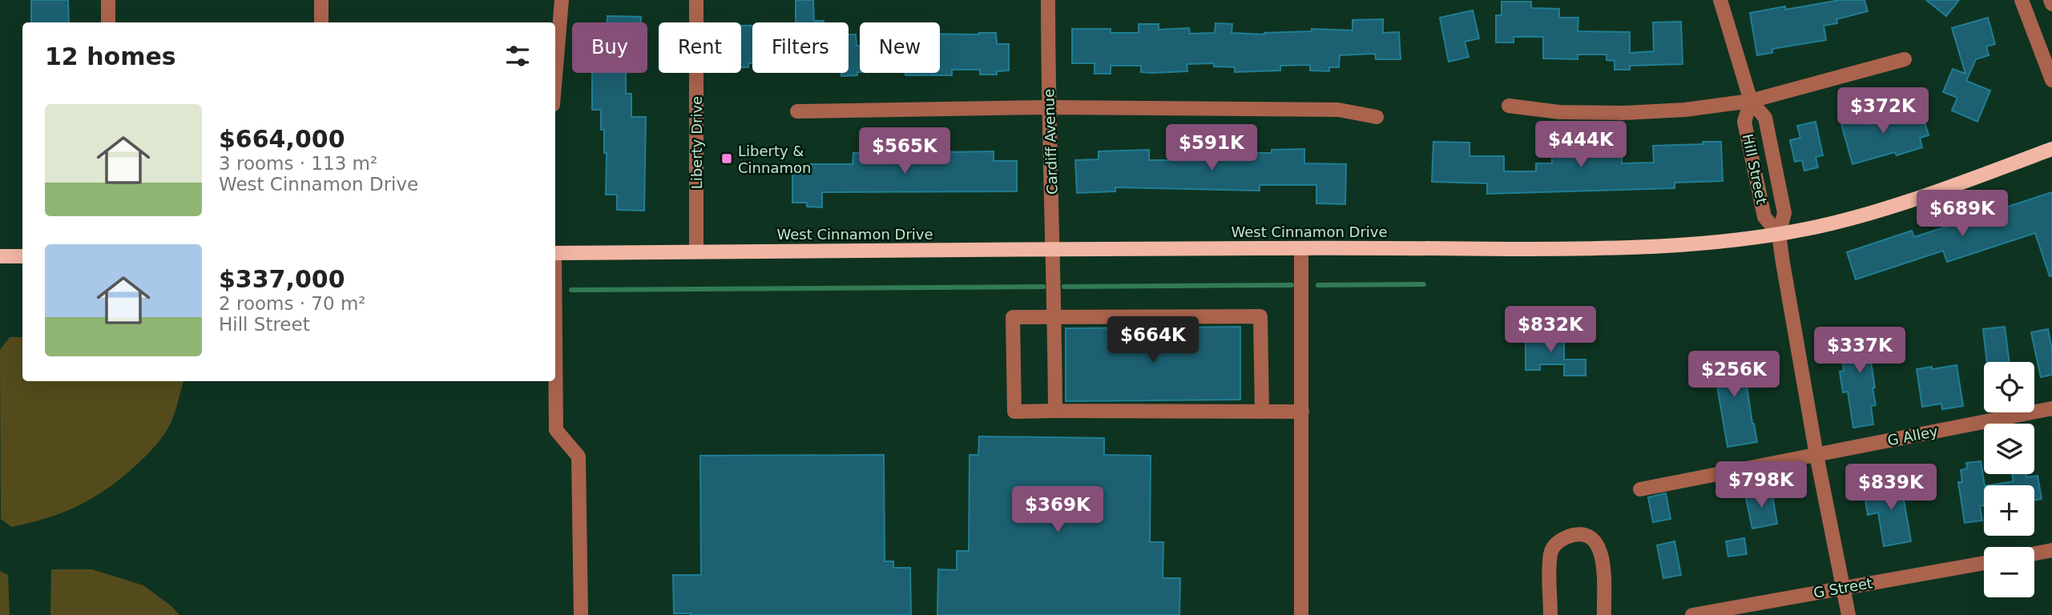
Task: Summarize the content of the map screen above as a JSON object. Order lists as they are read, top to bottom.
{
  "streets": {
    "main road": ["West Cinnamon Drive"],
    "street": [
      "Cardiff Avenue",
      "Liberty Drive",
      "Hill Street",
      "G Alley",
      "G Street"
    ]
  },
  "crossings": [
    ["Cardiff Avenue", "West Cinnamon Drive"],
    ["Liberty Drive", "West Cinnamon Drive"],
    ["Hill Street", "West Cinnamon Drive"],
    ["Hill Street", "G Alley"],
    ["Hill Street", "G Street"]
  ],
  "places": {
    "transit": ["Liberty & Cinnamon"]
  },
  "page": {
    "chip": [
      "Buy",
      "Rent",
      "Filters",
      "New"
    ],
    "heading": "12 homes",
    "price": [
      "$372K",
      "$444K",
      "$591K",
      "$565K",
      "$689K",
      "$832K",
      "$664K",
      "$337K",
      "$256K",
      "$798K",
      "$839K",
      "$369K"
    ],
    "list": [
      {
        "name": "$664,000",
        "note": "3 rooms · 113 m² · West Cinnamon Drive"
      },
      {
        "name": "$337,000",
        "note": "2 rooms · 70 m² · Hill Street"
      }
    ],
    "map_buttons": ["+", "−"]
  }
}
